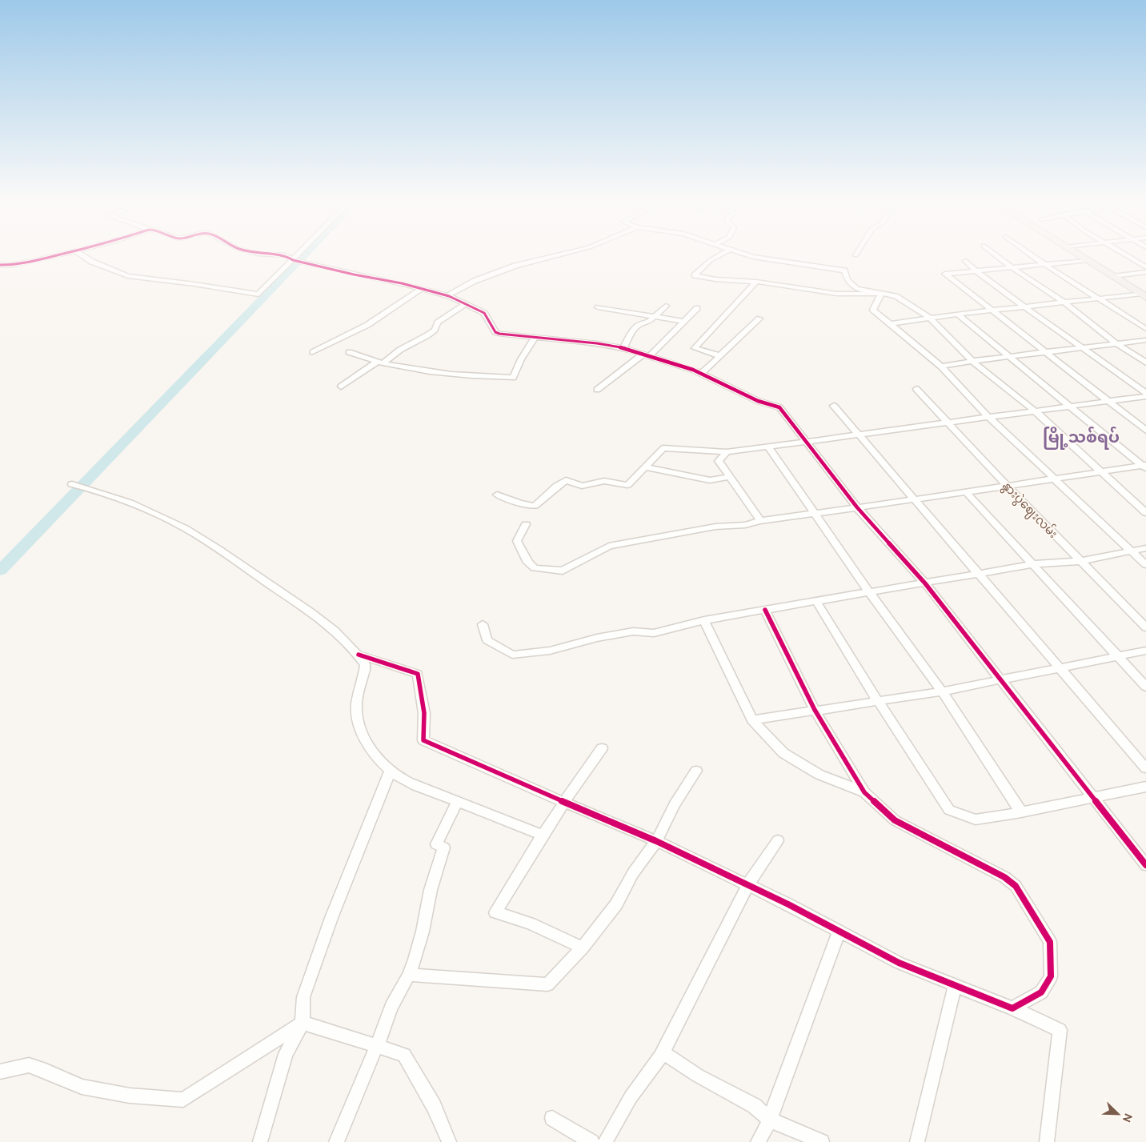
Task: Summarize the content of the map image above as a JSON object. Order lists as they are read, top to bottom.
{
  "streets": {
    "street": ["နွားပွဲဈေးလမ်း"]
  },
  "districts": ["မြို့သစ်ရပ်"],
  "north": "bottom right"
}
